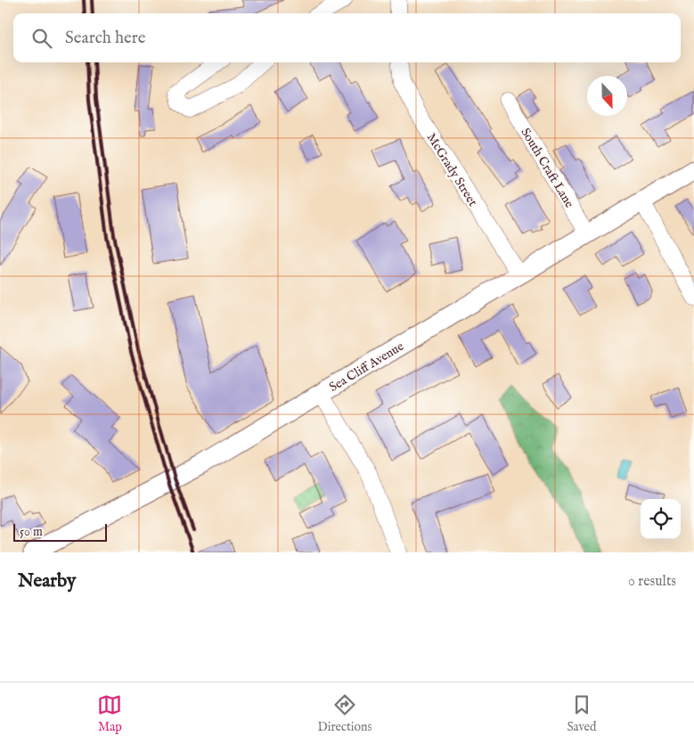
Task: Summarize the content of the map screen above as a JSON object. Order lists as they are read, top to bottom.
{
  "streets": {
    "street": ["South Craft Lane", "McGrady Street", "Sea Cliff Avenue"]
  },
  "crossings": [
    ["South Craft Lane", "Sea Cliff Avenue"],
    ["McGrady Street", "Sea Cliff Avenue"]
  ],
  "scale_bar": "50 m",
  "north": "bottom",
  "page": {
    "search": "Search here",
    "scale": "50 m",
    "heading": ["Nearby", "0 results"],
    "nav": ["Map", "Directions", "Saved"]
  }
}
